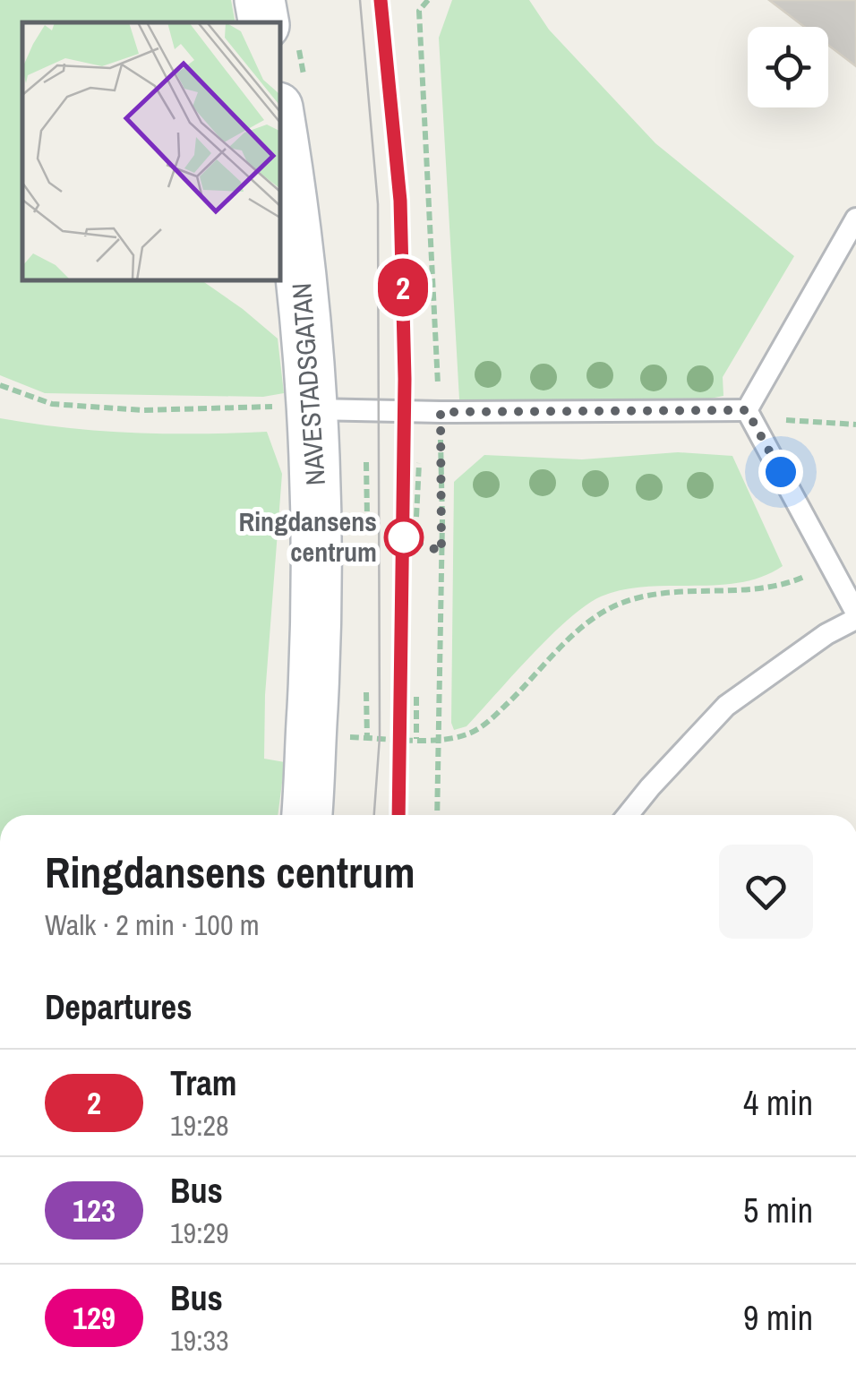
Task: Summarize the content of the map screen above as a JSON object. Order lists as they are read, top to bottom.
{
  "streets": {
    "street": ["NAVESTADSGATAN"]
  },
  "places": ["Ringdansens centrum"],
  "lines": ["tram line 2"],
  "page": {
    "on_map": "2",
    "heading": [
      ["Ringdansens centrum", "Walk · 2 min · 100 m"],
      "Departures"
    ],
    "list": [
      {
        "mark": "2",
        "name": "Tram",
        "note": "19:28",
        "value": "4 min"
      },
      {
        "mark": "123",
        "name": "Bus",
        "note": "19:29",
        "value": "5 min"
      },
      {
        "mark": "129",
        "name": "Bus",
        "note": "19:33",
        "value": "9 min"
      }
    ]
  }
}
